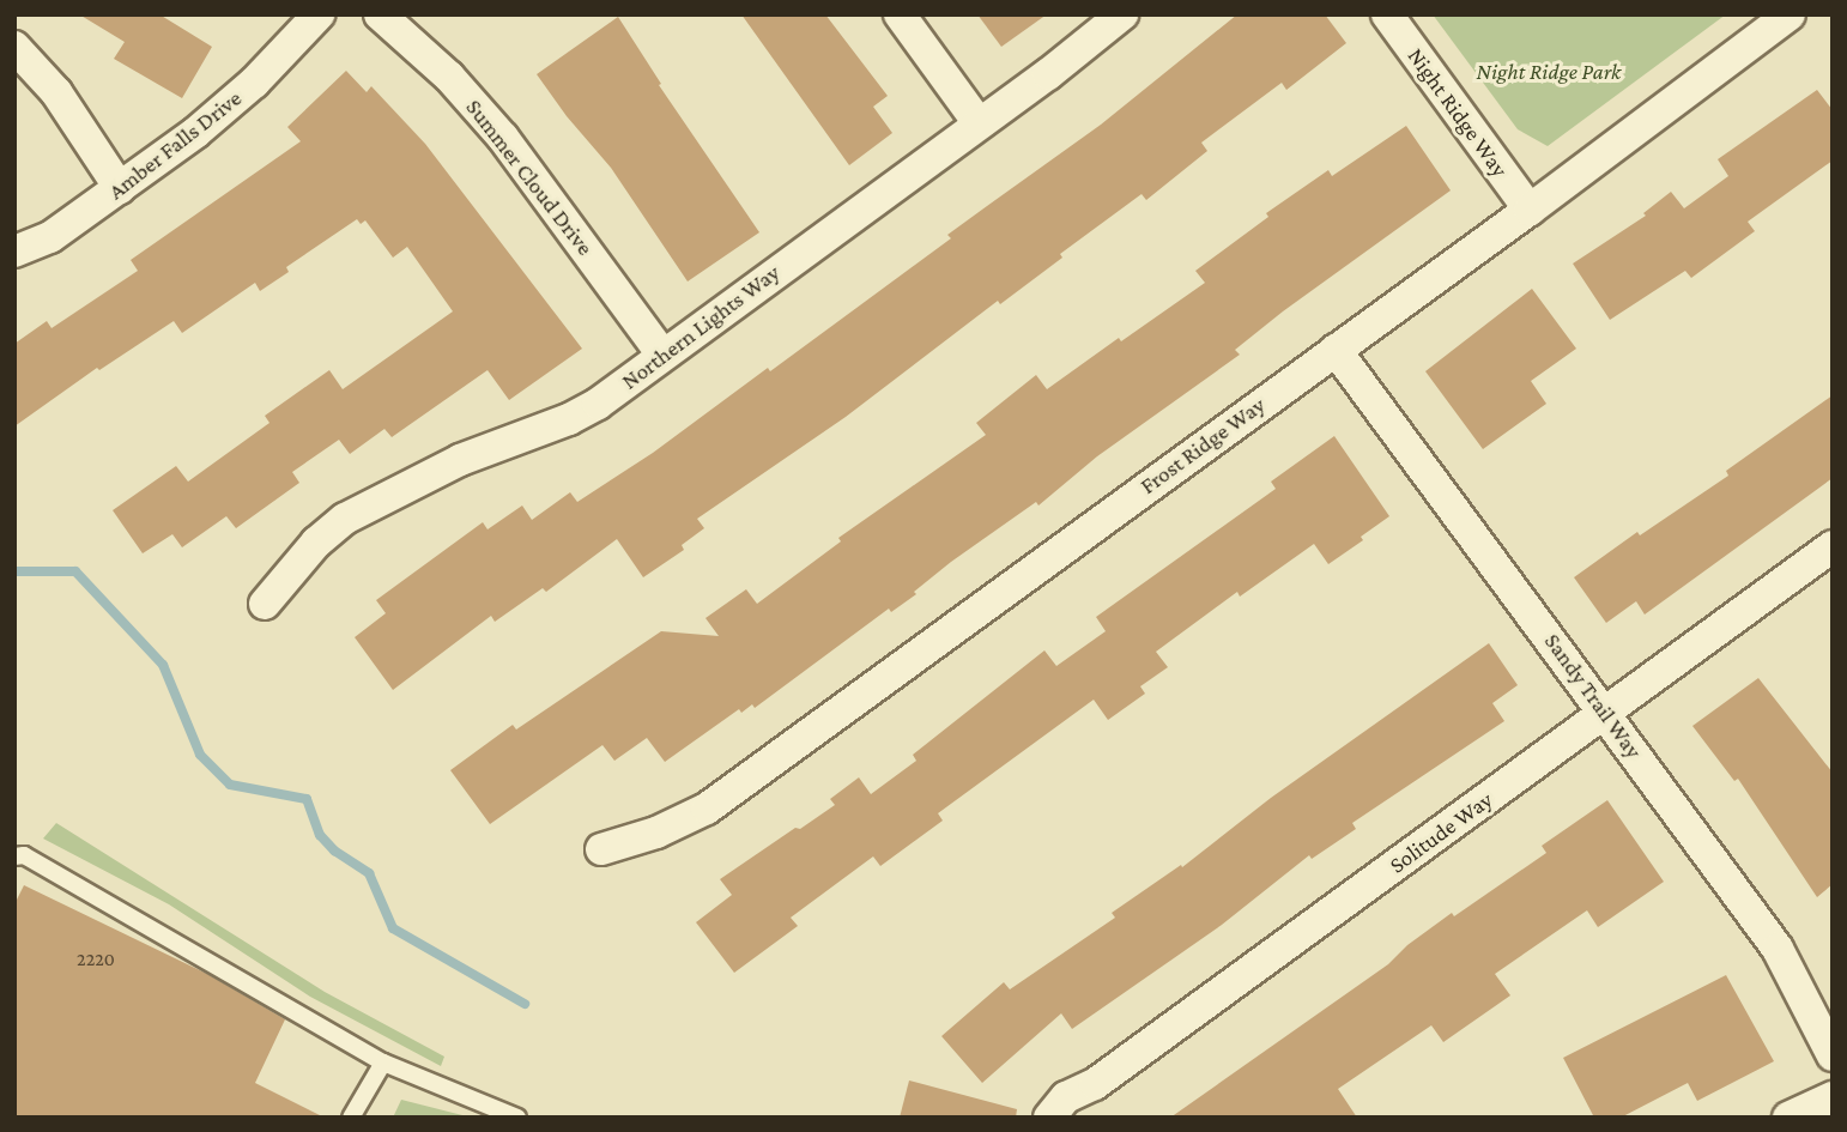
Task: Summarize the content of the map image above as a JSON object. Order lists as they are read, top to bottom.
{
  "streets": {
    "street": [
      "Night Ridge Way",
      "Amber Falls Drive",
      "Summer Cloud Drive",
      "Northern Lights Way",
      "Frost Ridge Way",
      "Sandy Trail Way",
      "Solitude Way"
    ]
  },
  "crossings": [
    ["Night Ridge Way", "Frost Ridge Way"],
    ["Summer Cloud Drive", "Northern Lights Way"],
    ["Frost Ridge Way", "Sandy Trail Way"],
    ["Sandy Trail Way", "Solitude Way"]
  ],
  "parks": ["Night Ridge Park"],
  "house_numbers": ["2220"]
}
